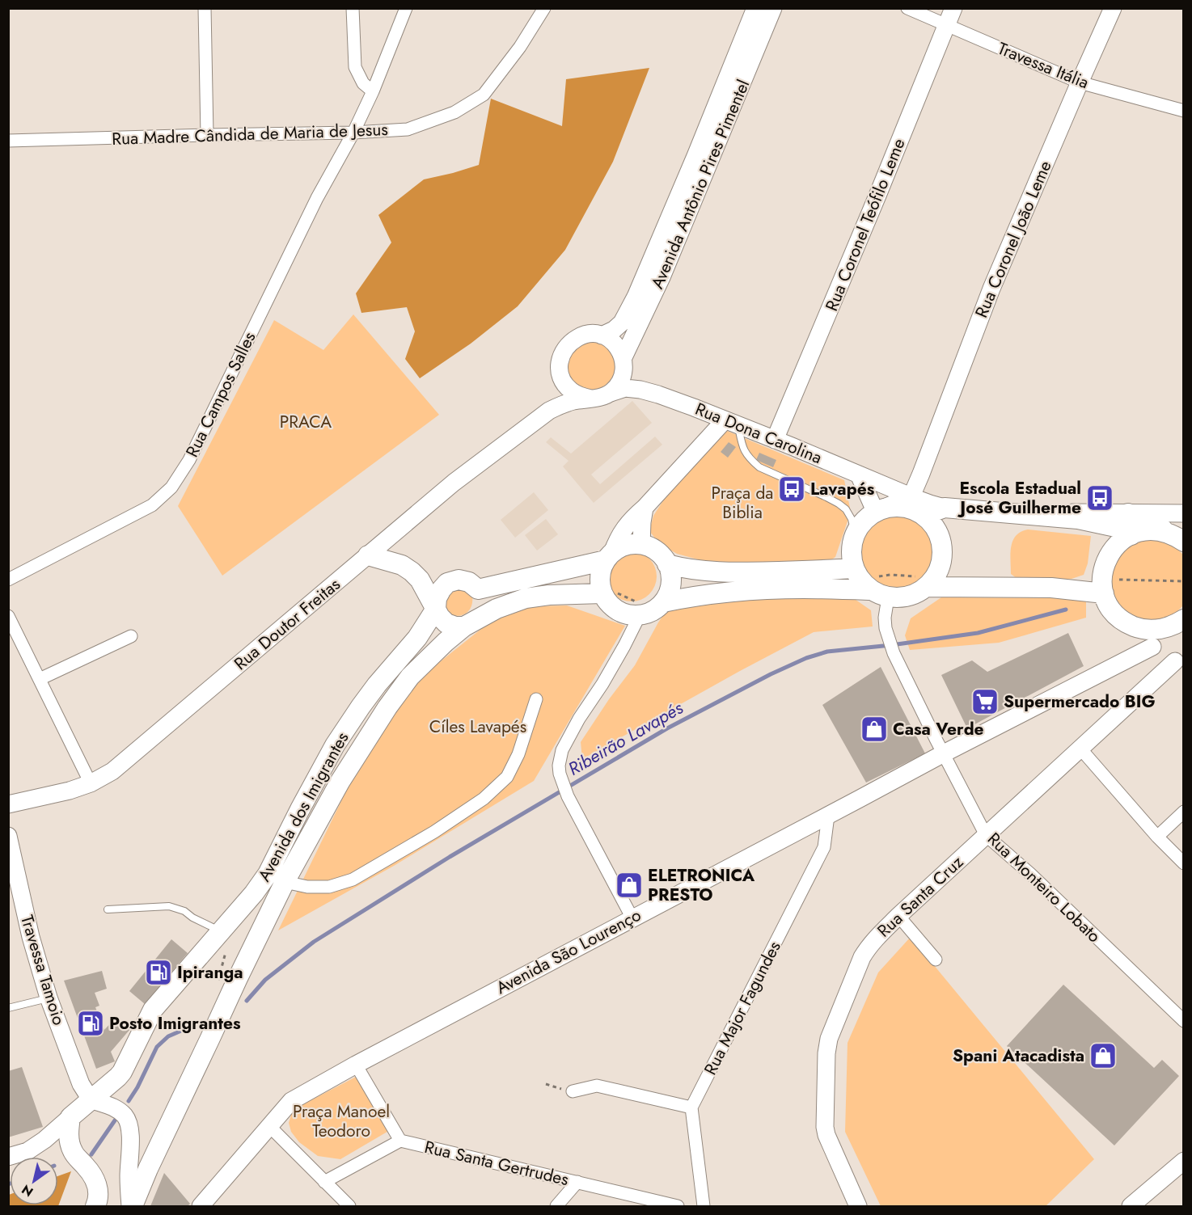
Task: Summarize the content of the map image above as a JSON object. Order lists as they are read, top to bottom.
{
  "streets": {
    "main road": ["Avenida dos Imigrantes"],
    "street": [
      "Travessa Itália",
      "Rua Madre Cândida de Maria de Jesus",
      "Avenida Antônio Pires Pimentel",
      "Rua Coronel Teófilo Leme",
      "Rua Coronel João Leme",
      "Rua Campos Salles",
      "Rua Dona Carolina",
      "Rua Doutor Freitas",
      "Rua Monteiro Lobato",
      "Rua Santa Cruz",
      "Avenida São Lourenço",
      "Travessa Tamoio",
      "Rua Major Fagundes",
      "Rua Santa Gertrudes"
    ]
  },
  "crossings": [
    ["Travessa Itália", "Rua Coronel Teófilo Leme"],
    ["Travessa Itália", "Rua Coronel João Leme"],
    ["Rua Madre Cândida de Maria de Jesus", "Rua Campos Salles"],
    ["Avenida Antônio Pires Pimentel", "Rua Dona Carolina"],
    ["Avenida Antônio Pires Pimentel", "Rua Doutor Freitas"],
    ["Rua Coronel Teófilo Leme", "Rua Dona Carolina"],
    ["Rua Coronel João Leme", "Rua Dona Carolina"],
    ["Rua Coronel João Leme", "Rua Monteiro Lobato"],
    ["Rua Dona Carolina", "Rua Doutor Freitas"],
    ["Rua Dona Carolina", "Rua Monteiro Lobato"],
    ["Avenida dos Imigrantes", "Travessa Tamoio"],
    ["Rua Monteiro Lobato", "Rua Santa Cruz"],
    ["Rua Monteiro Lobato", "Avenida São Lourenço"],
    ["Avenida São Lourenço", "Rua Major Fagundes"],
    ["Avenida São Lourenço", "Rua Santa Gertrudes"]
  ],
  "water": ["Ribeirão Lavapés"],
  "parks": [
    "PRACA",
    "Praça da Biblia",
    "Cíles Lavapés",
    "Praça Manoel Teodoro"
  ],
  "places": {
    "bus stop": ["Lavapés", "Escola Estadual José Guilherme"],
    "supermarket": ["Supermercado BIG"],
    "shop": ["Casa Verde", "ELETRONICA PRESTO", "Spani Atacadista"],
    "fuel station": ["Ipiranga", "Posto Imigrantes"]
  },
  "north": "bottom left"
}
